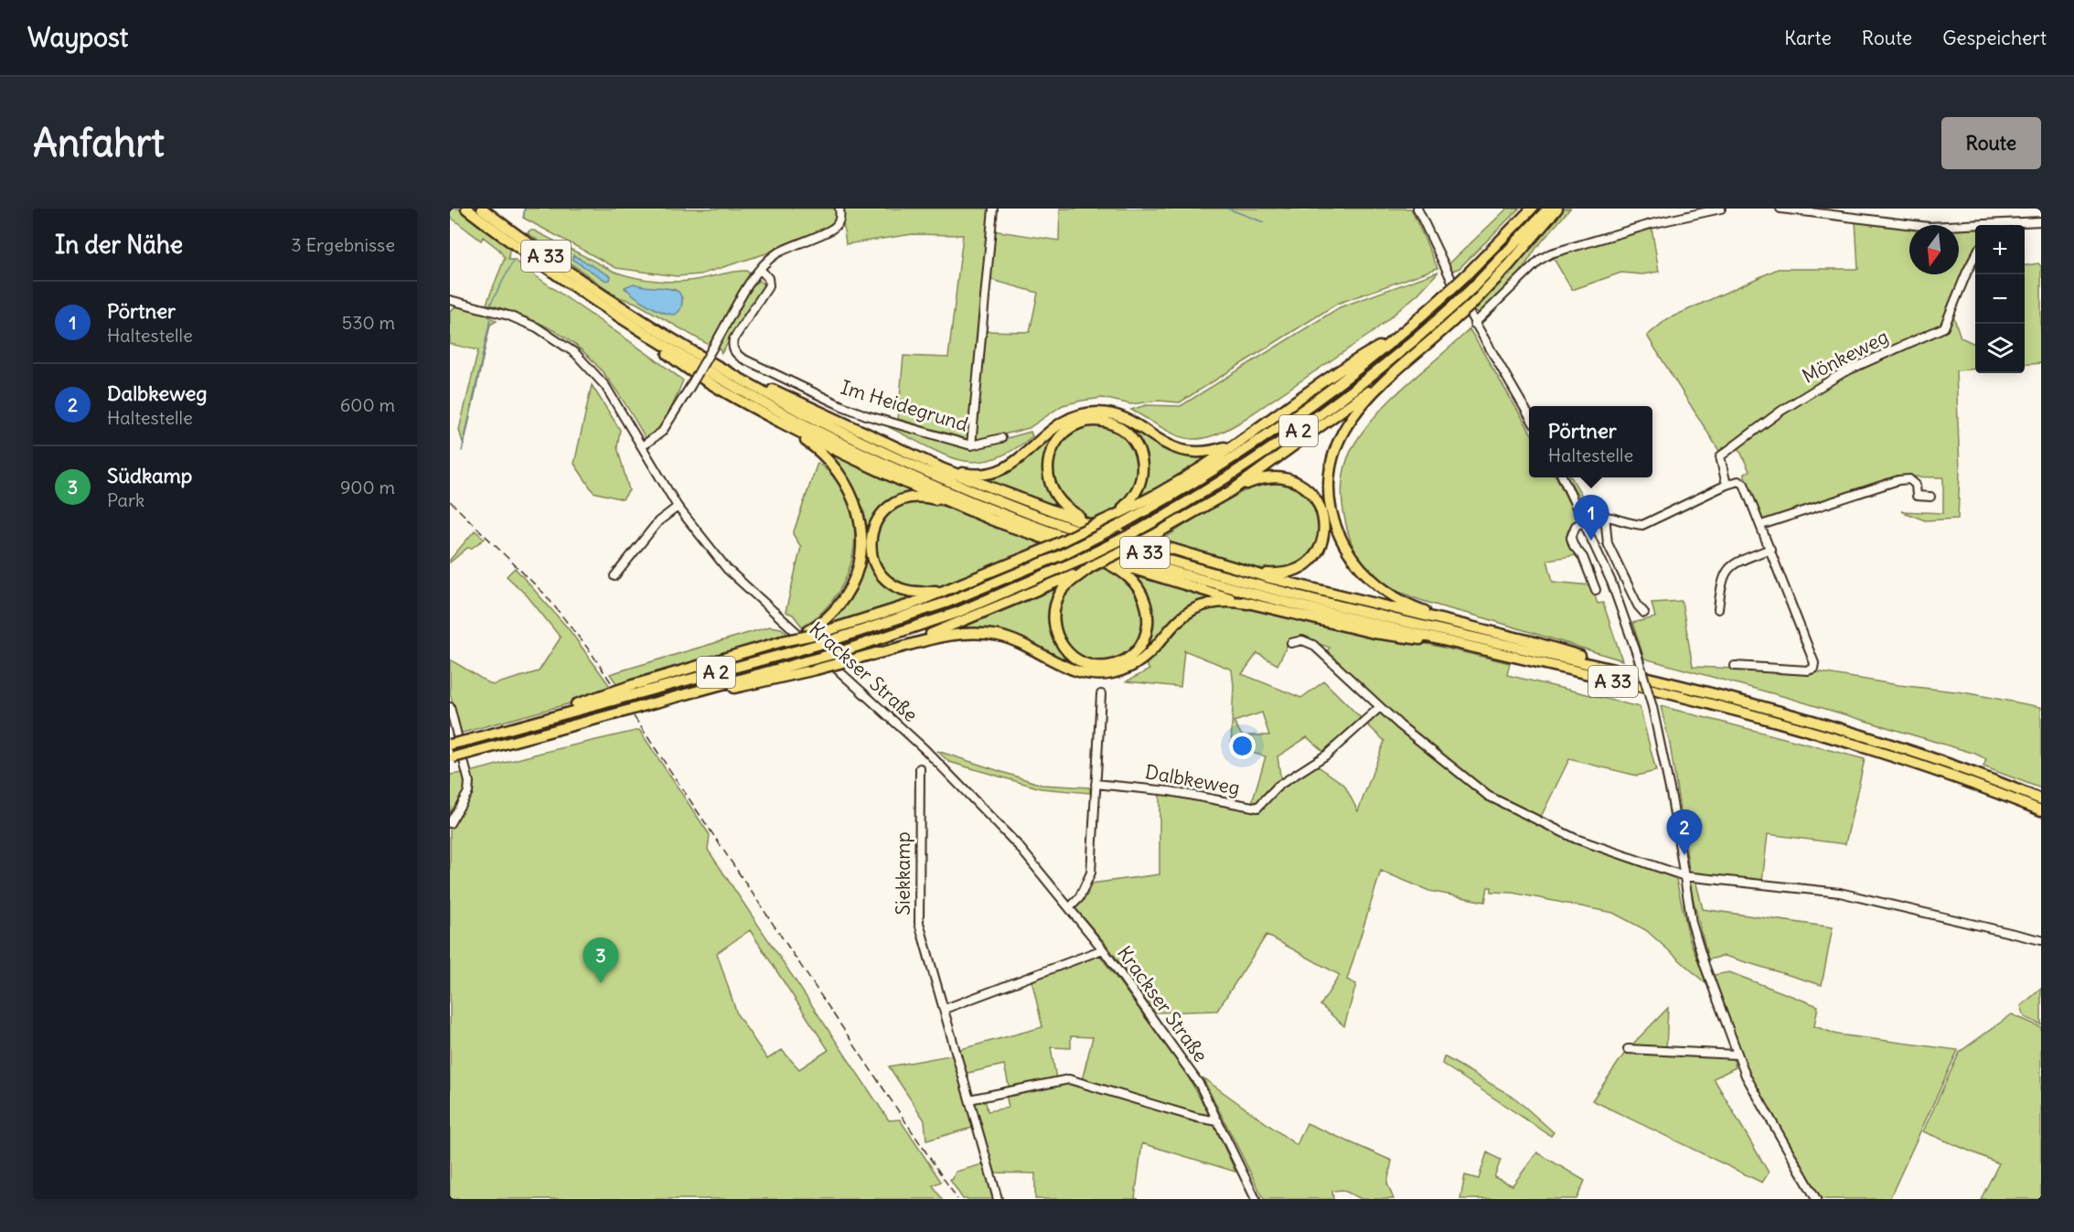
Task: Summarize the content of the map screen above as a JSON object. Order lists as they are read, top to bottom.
{
  "streets": {
    "highway": ["A 33", "A 2"],
    "street": [
      "Mönkeweg",
      "Im Heidegrund",
      "Krackser Straße",
      "Dalbkeweg",
      "Siekkamp"
    ]
  },
  "north": "bottom",
  "page": {
    "header": "Waypost",
    "nav": ["Karte", "Route", "Gespeichert"],
    "buttons": "Route",
    "title": "Anfahrt",
    "heading": ["In der Nähe", "3 Ergebnisse"],
    "map_buttons": ["+", "−"],
    "list": [
      {
        "mark": "1",
        "name": "Pörtner",
        "note": "Haltestelle",
        "value": "530 m"
      },
      {
        "mark": "2",
        "name": "Dalbkeweg",
        "note": "Haltestelle",
        "value": "600 m"
      },
      {
        "mark": "3",
        "name": "Südkamp",
        "note": "Park",
        "value": "900 m"
      }
    ],
    "popup": ["Pörtner", "Haltestelle"],
    "pins": ["1", "2", "3"]
  }
}
